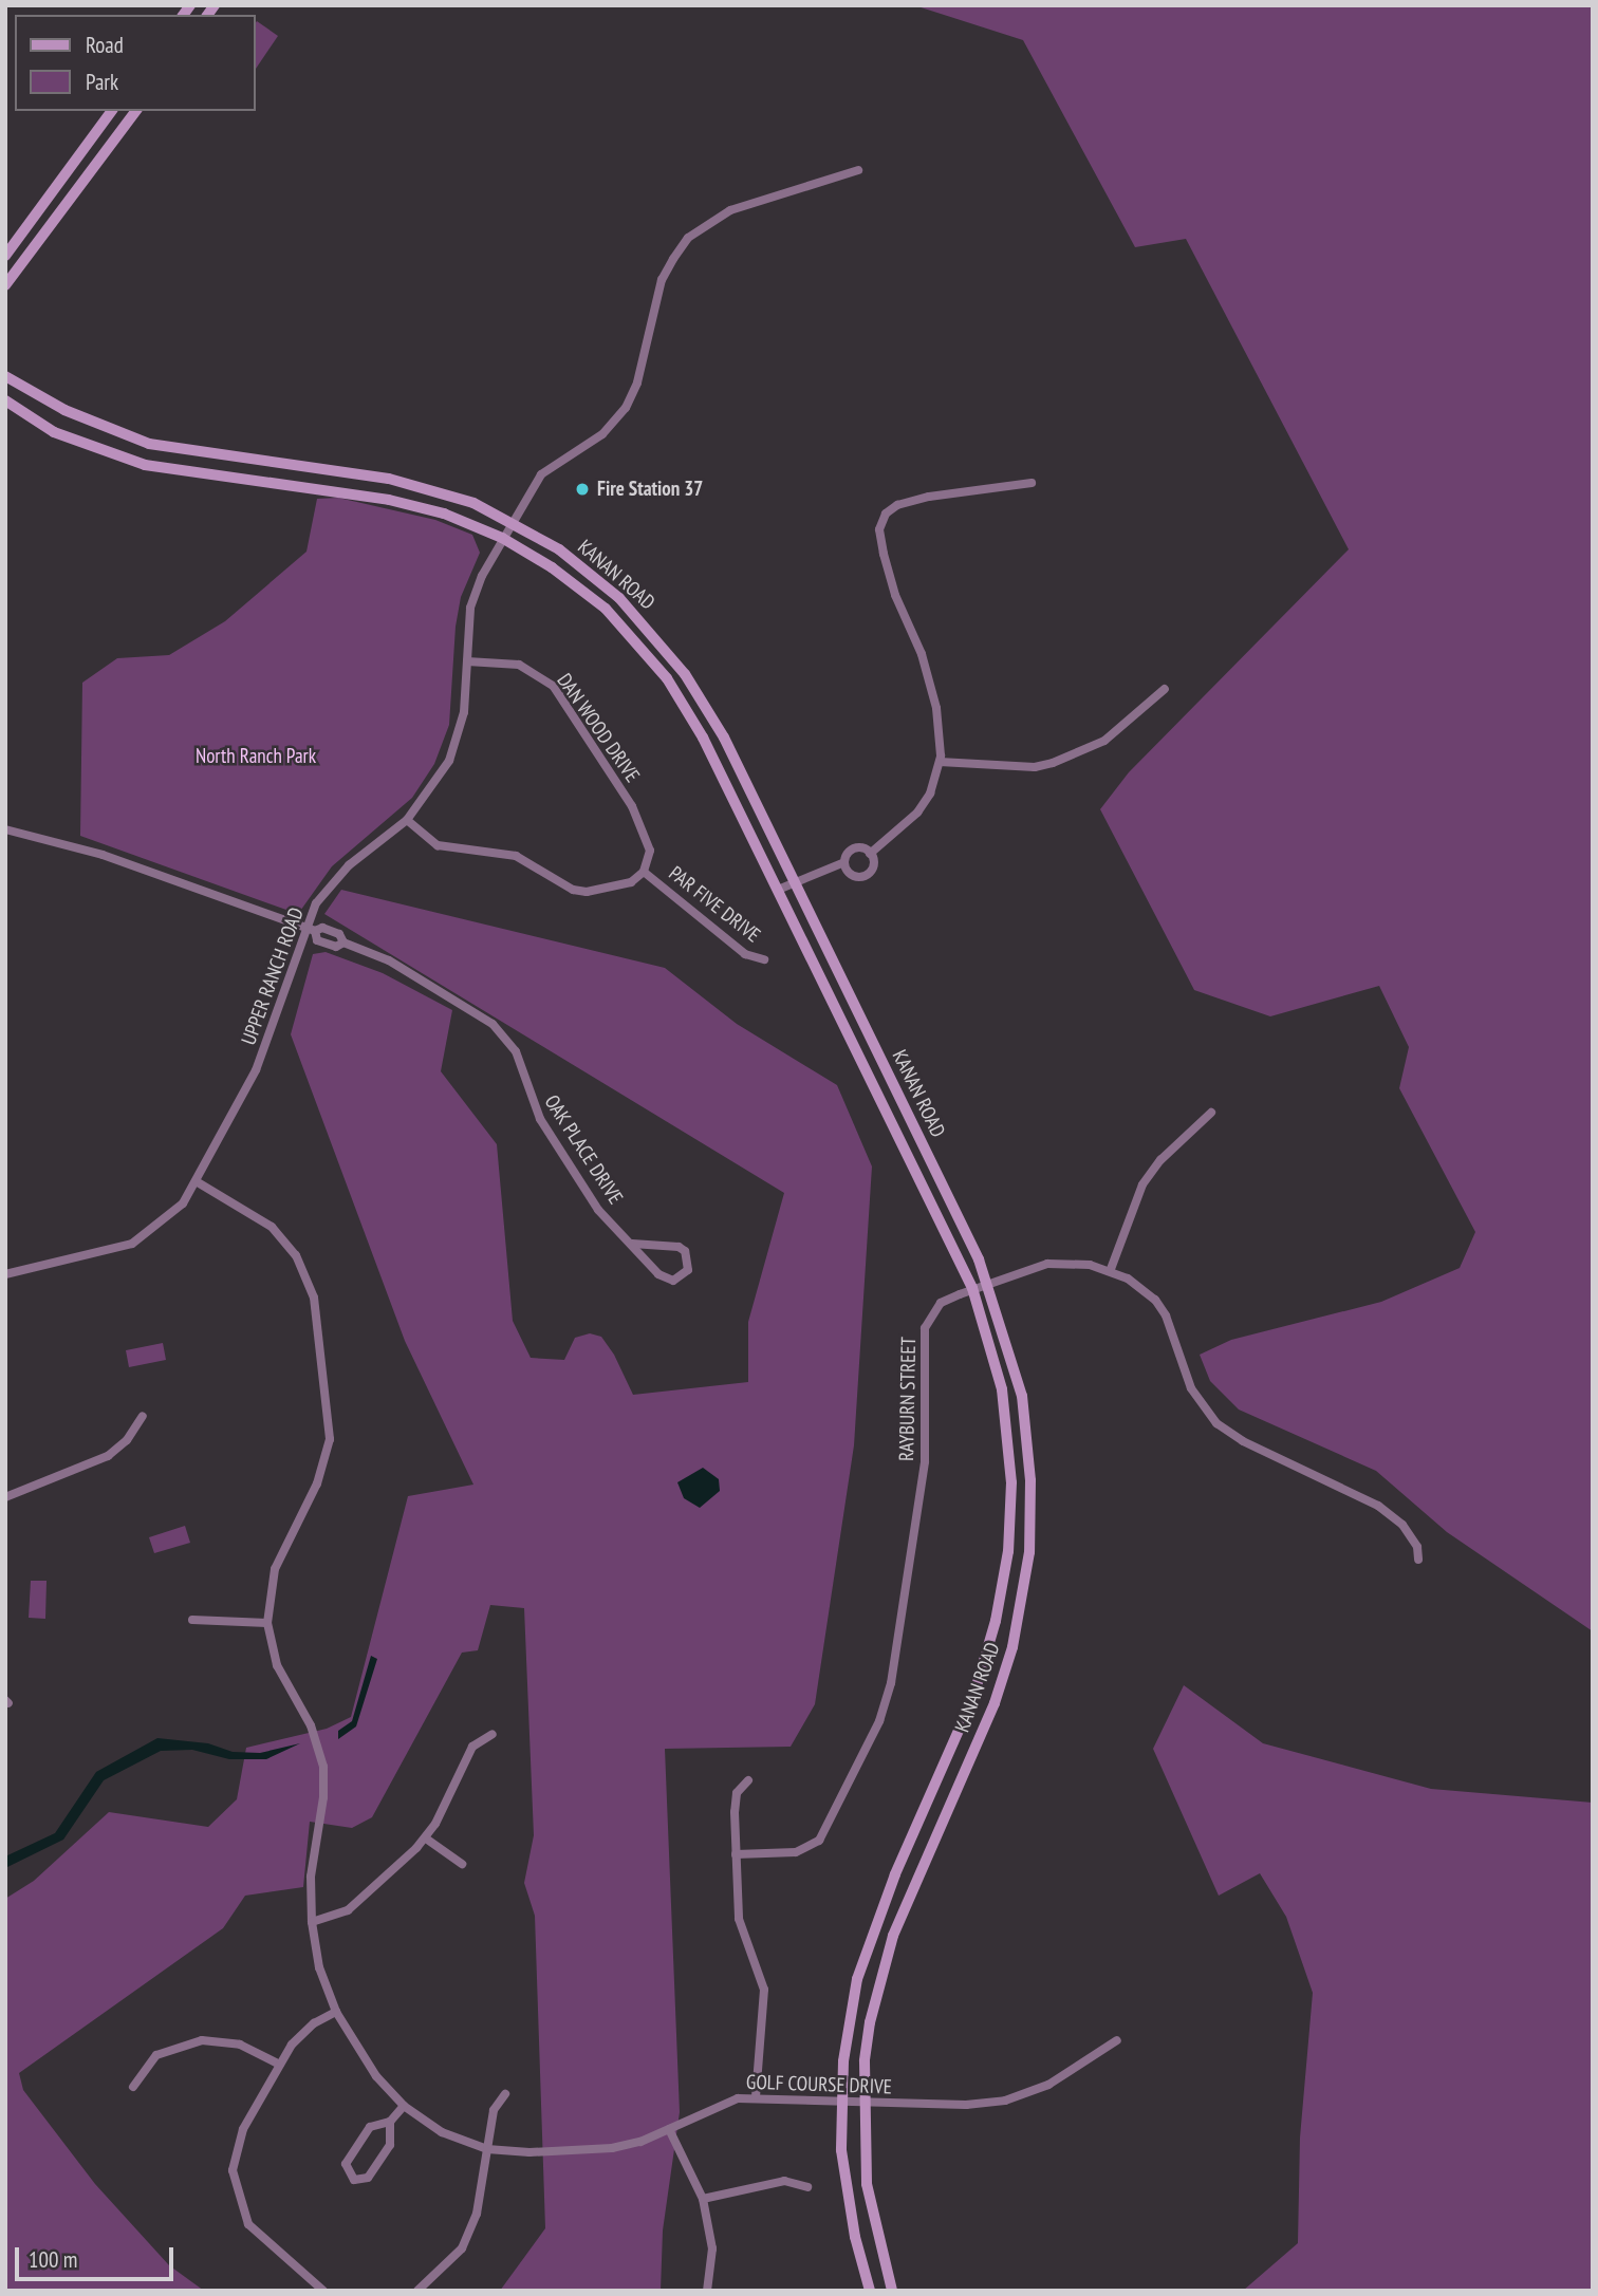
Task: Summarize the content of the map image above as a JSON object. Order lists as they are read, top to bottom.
{
  "streets": {
    "main road": ["KANAN ROAD"],
    "street": [
      "DAN WOOD DRIVE",
      "PAR FIVE DRIVE",
      "UPPER RANCH ROAD",
      "OAK PLACE DRIVE",
      "RAYBURN STREET",
      "GOLF COURSE DRIVE"
    ]
  },
  "crossings": [
    ["KANAN ROAD", "UPPER RANCH ROAD"],
    ["KANAN ROAD", "RAYBURN STREET"],
    ["KANAN ROAD", "GOLF COURSE DRIVE"],
    ["DAN WOOD DRIVE", "PAR FIVE DRIVE"],
    ["DAN WOOD DRIVE", "UPPER RANCH ROAD"],
    ["PAR FIVE DRIVE", "UPPER RANCH ROAD"],
    ["UPPER RANCH ROAD", "OAK PLACE DRIVE"],
    ["UPPER RANCH ROAD", "GOLF COURSE DRIVE"]
  ],
  "parks": ["North Ranch Park"],
  "places": ["Fire Station 37"],
  "legend": ["Road", "Park"],
  "scale_bar": "100 m"
}
